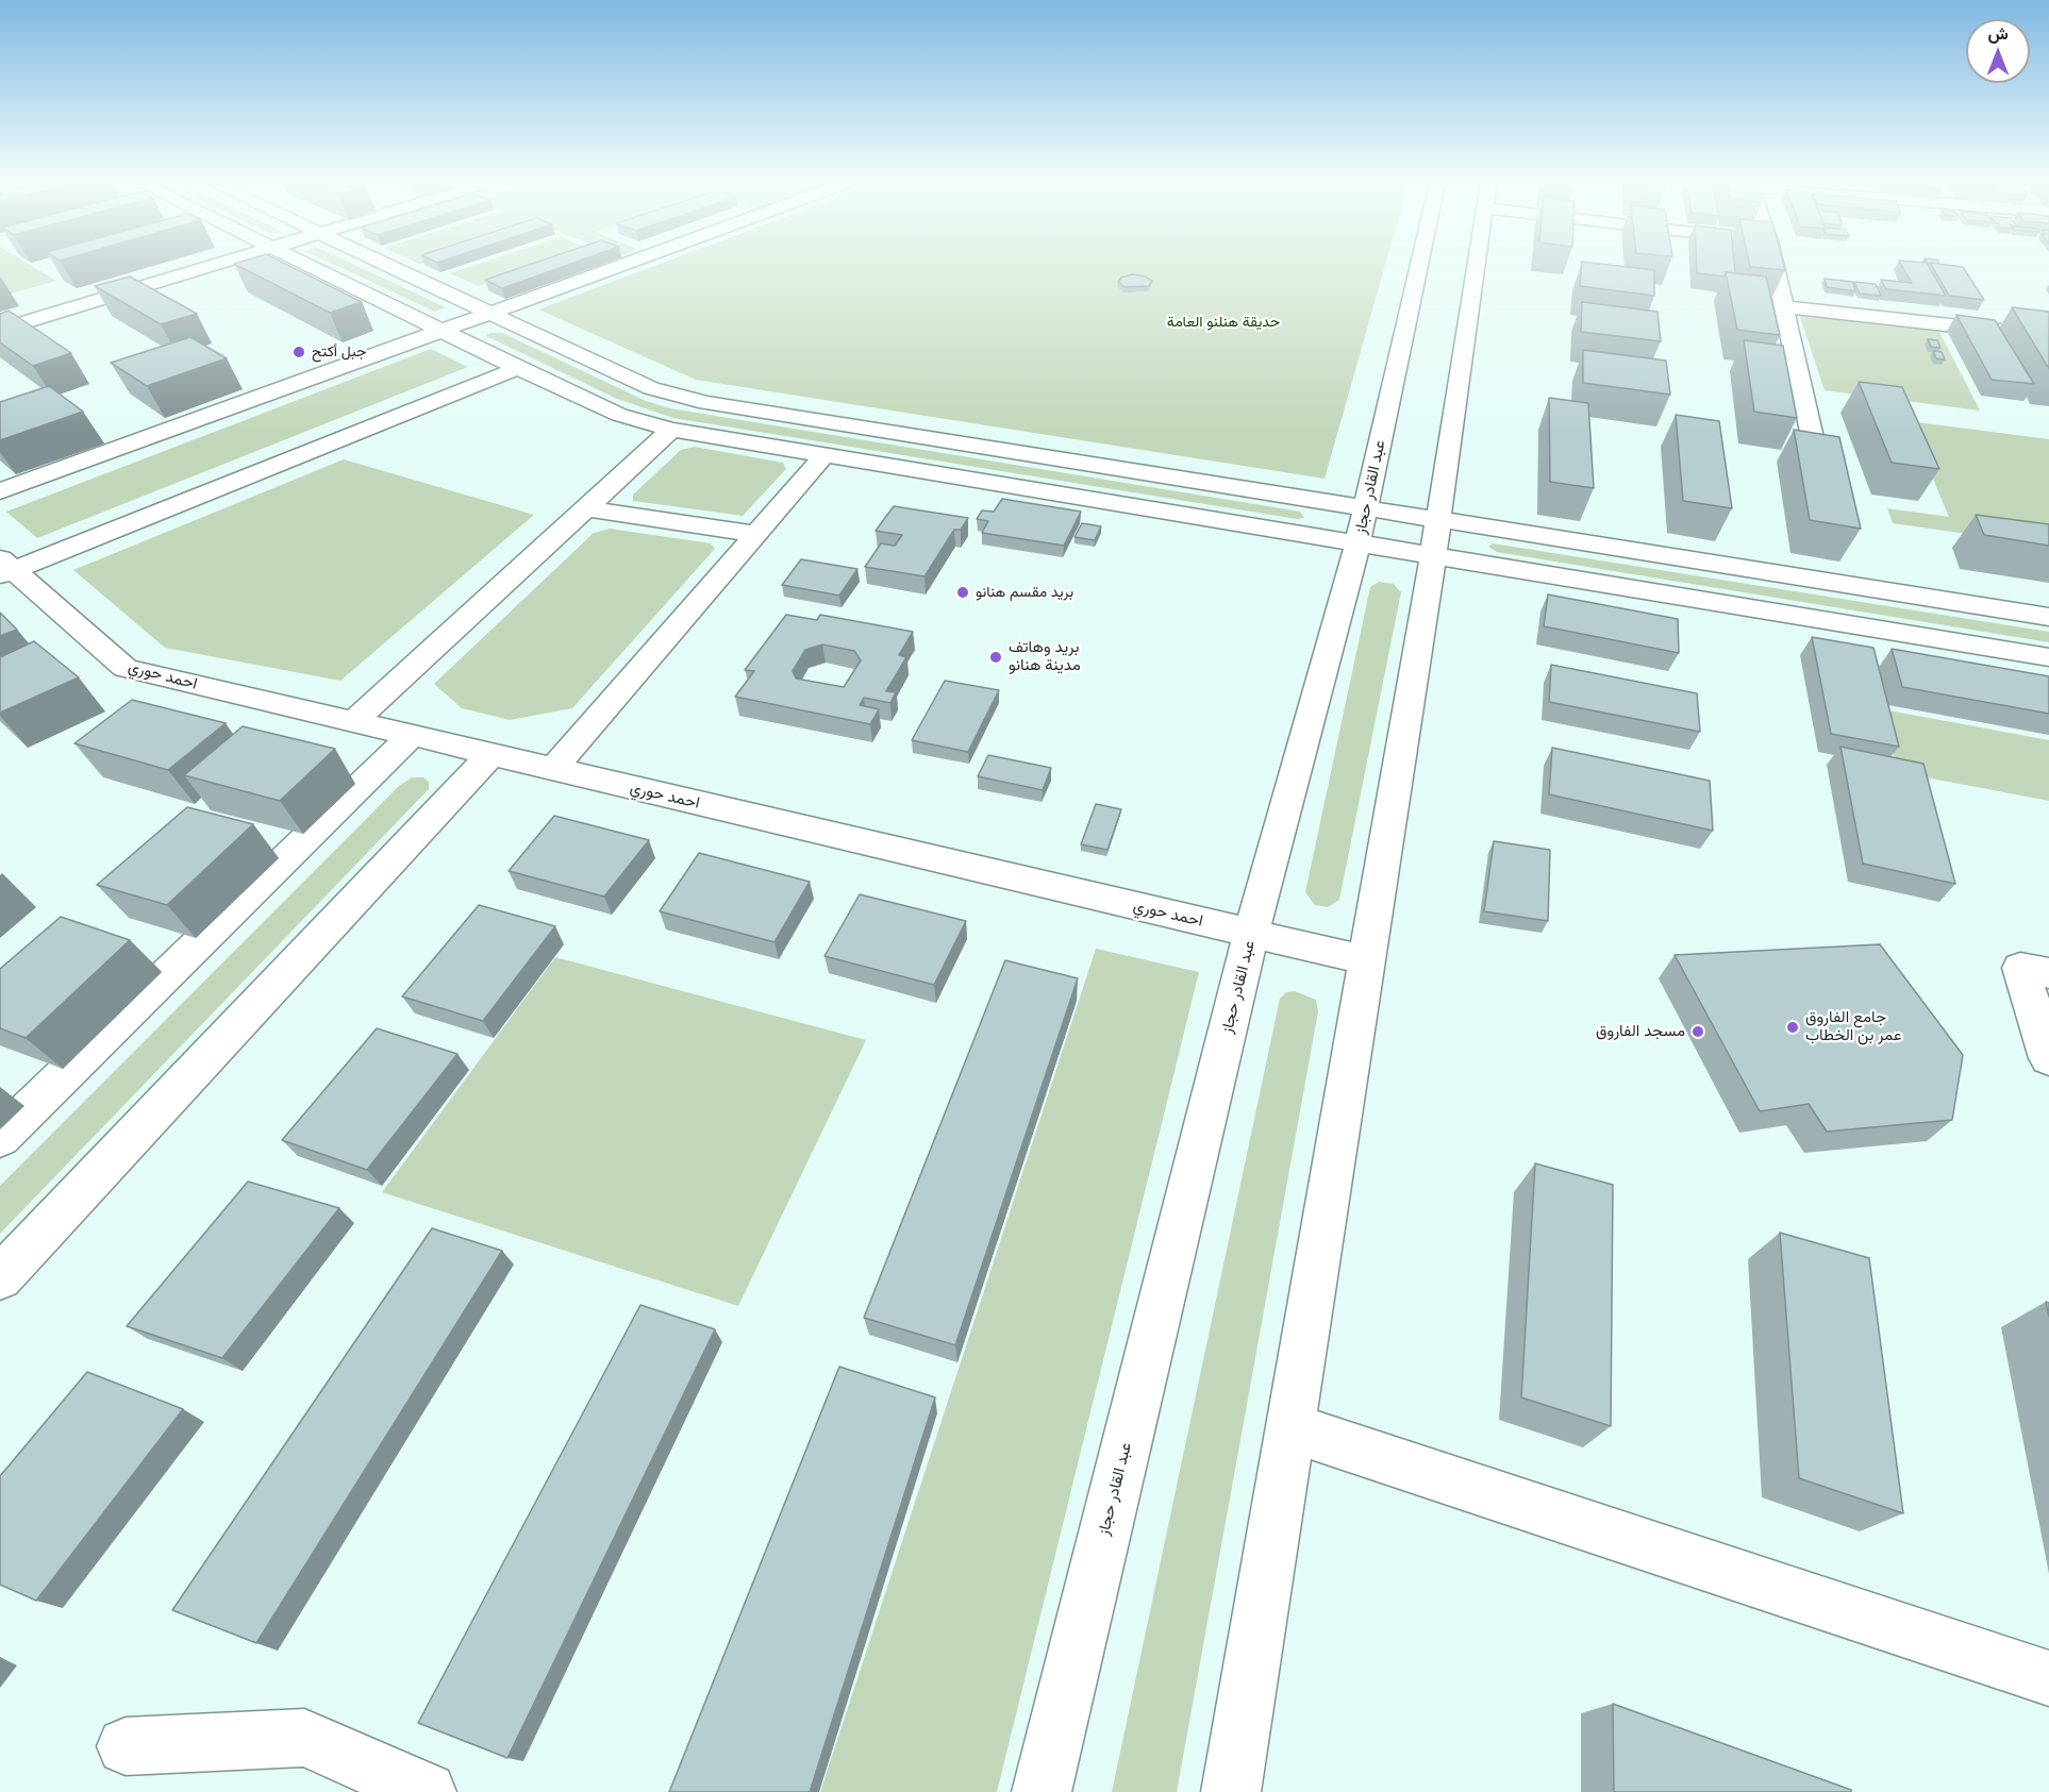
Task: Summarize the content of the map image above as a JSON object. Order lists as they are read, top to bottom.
{
  "streets": {
    "street": ["عبد القادر حجاز", "احمد حوري"]
  },
  "crossings": [
    ["عبد القادر حجاز", "احمد حوري"]
  ],
  "parks": ["حديقة هنلنو العامة"],
  "places": [
    "جبل أكتح",
    "بريد مقسم هنانو",
    "بريد وهاتف مدينة هنانو",
    "جامع الفاروق عمر بن الخطاب",
    "مسجد الفاروق"
  ],
  "north": "top"
}
